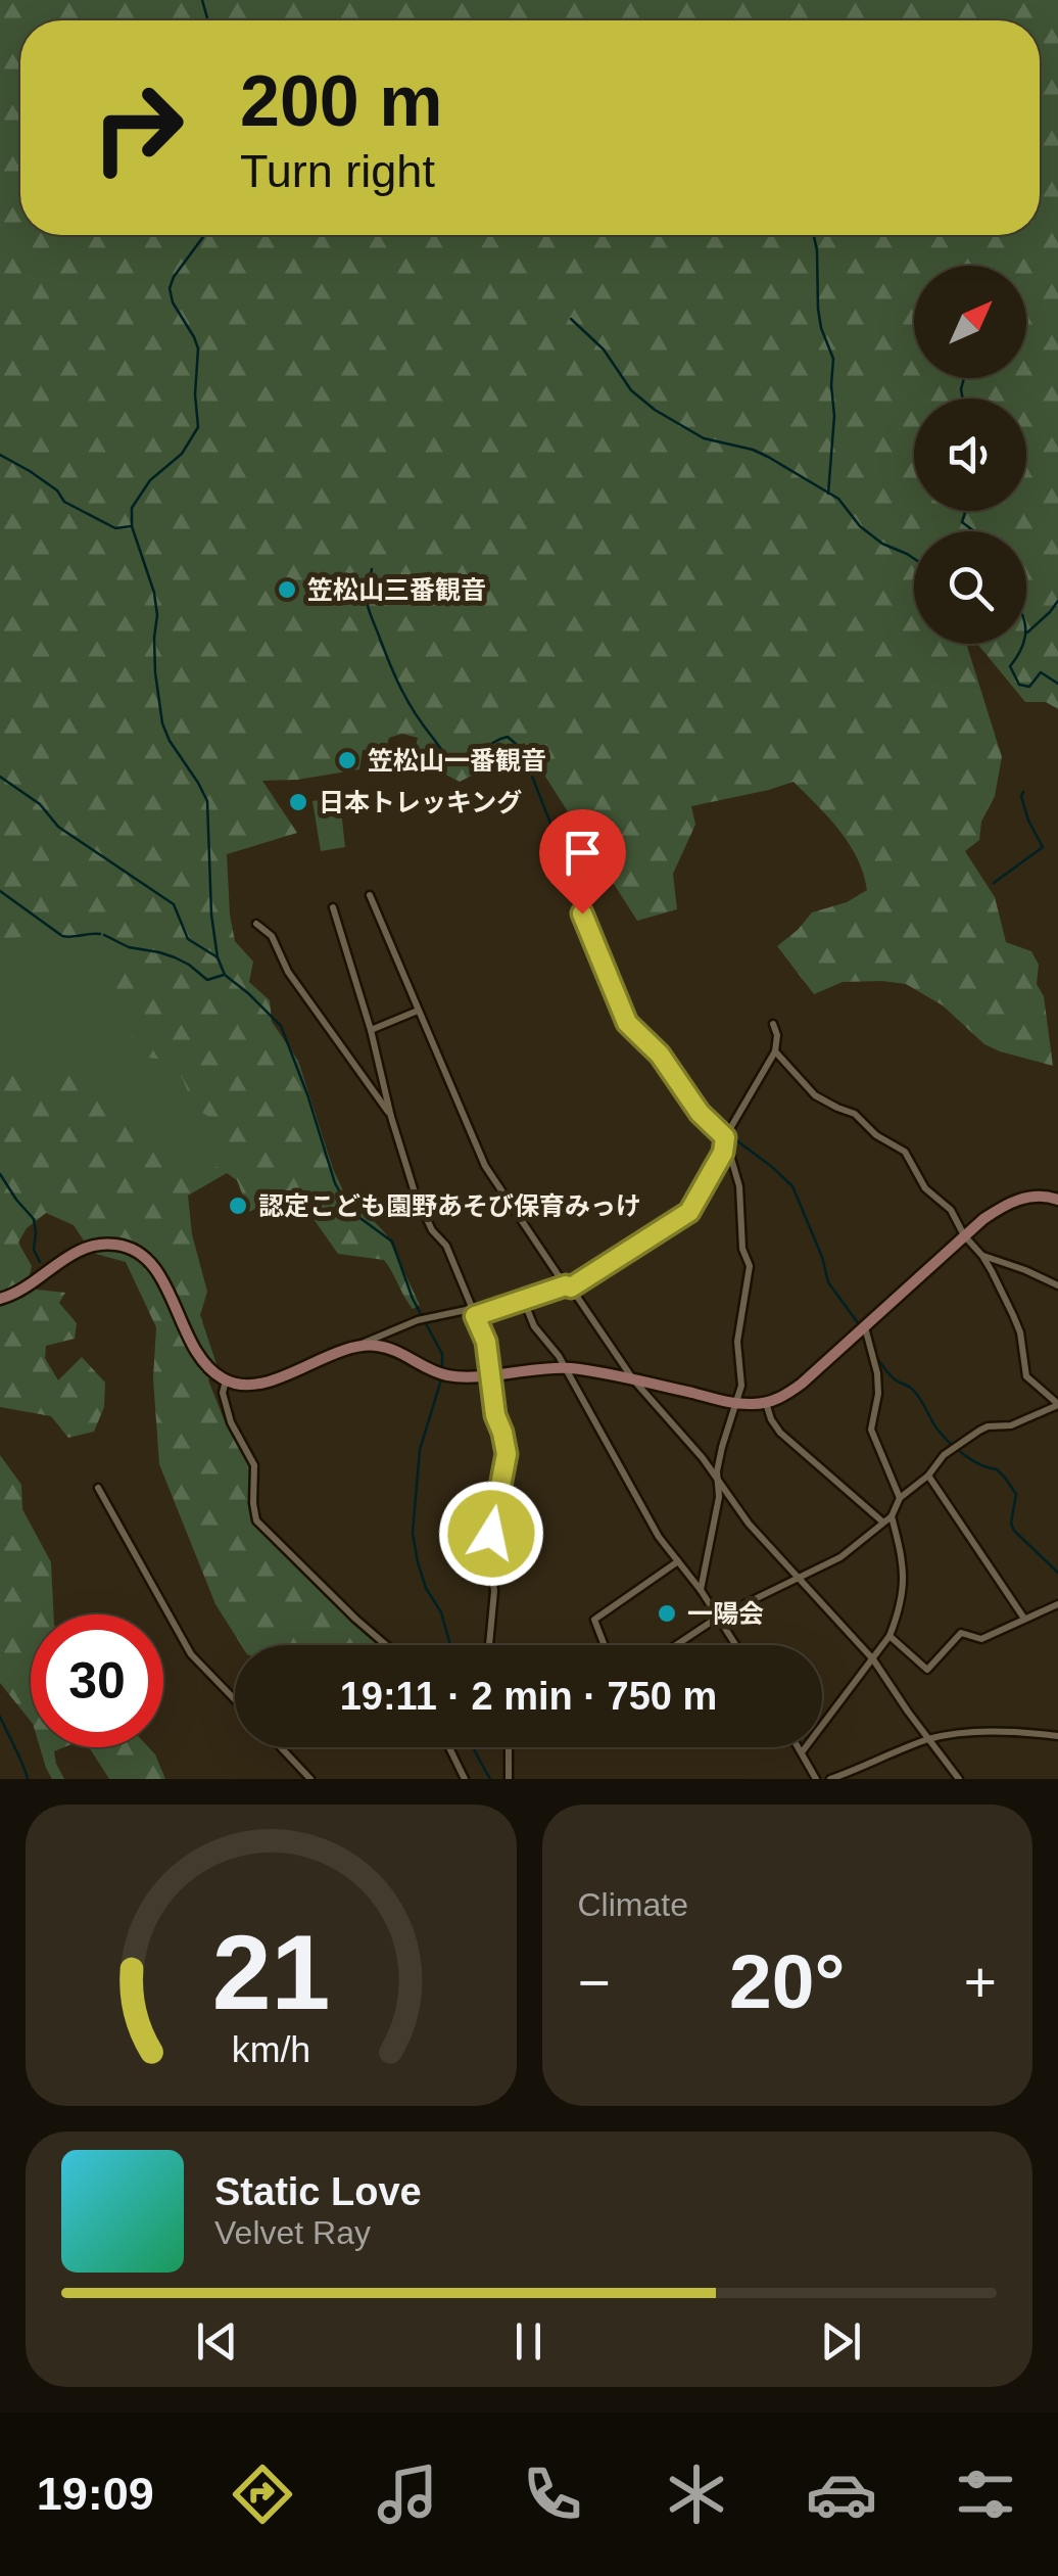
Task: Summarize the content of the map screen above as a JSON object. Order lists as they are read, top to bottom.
{
  "places": [
    "笠松山三番観音",
    "笠松山一番観音",
    "日本トレッキング",
    "認定こども園野あそび保育みっけ",
    "一陽会"
  ],
  "north": "top right",
  "page": {
    "turn": ["200 m", "Turn right"],
    "limit": "30",
    "trip": "19:11 · 2 min · 750 m",
    "tile": "Climate",
    "heat": ["−", "20°", "+"],
    "song": ["Static Love", "Velvet Ray"],
    "tabs": "19:09",
    "gauge": ["21", "km/h"]
  }
}
